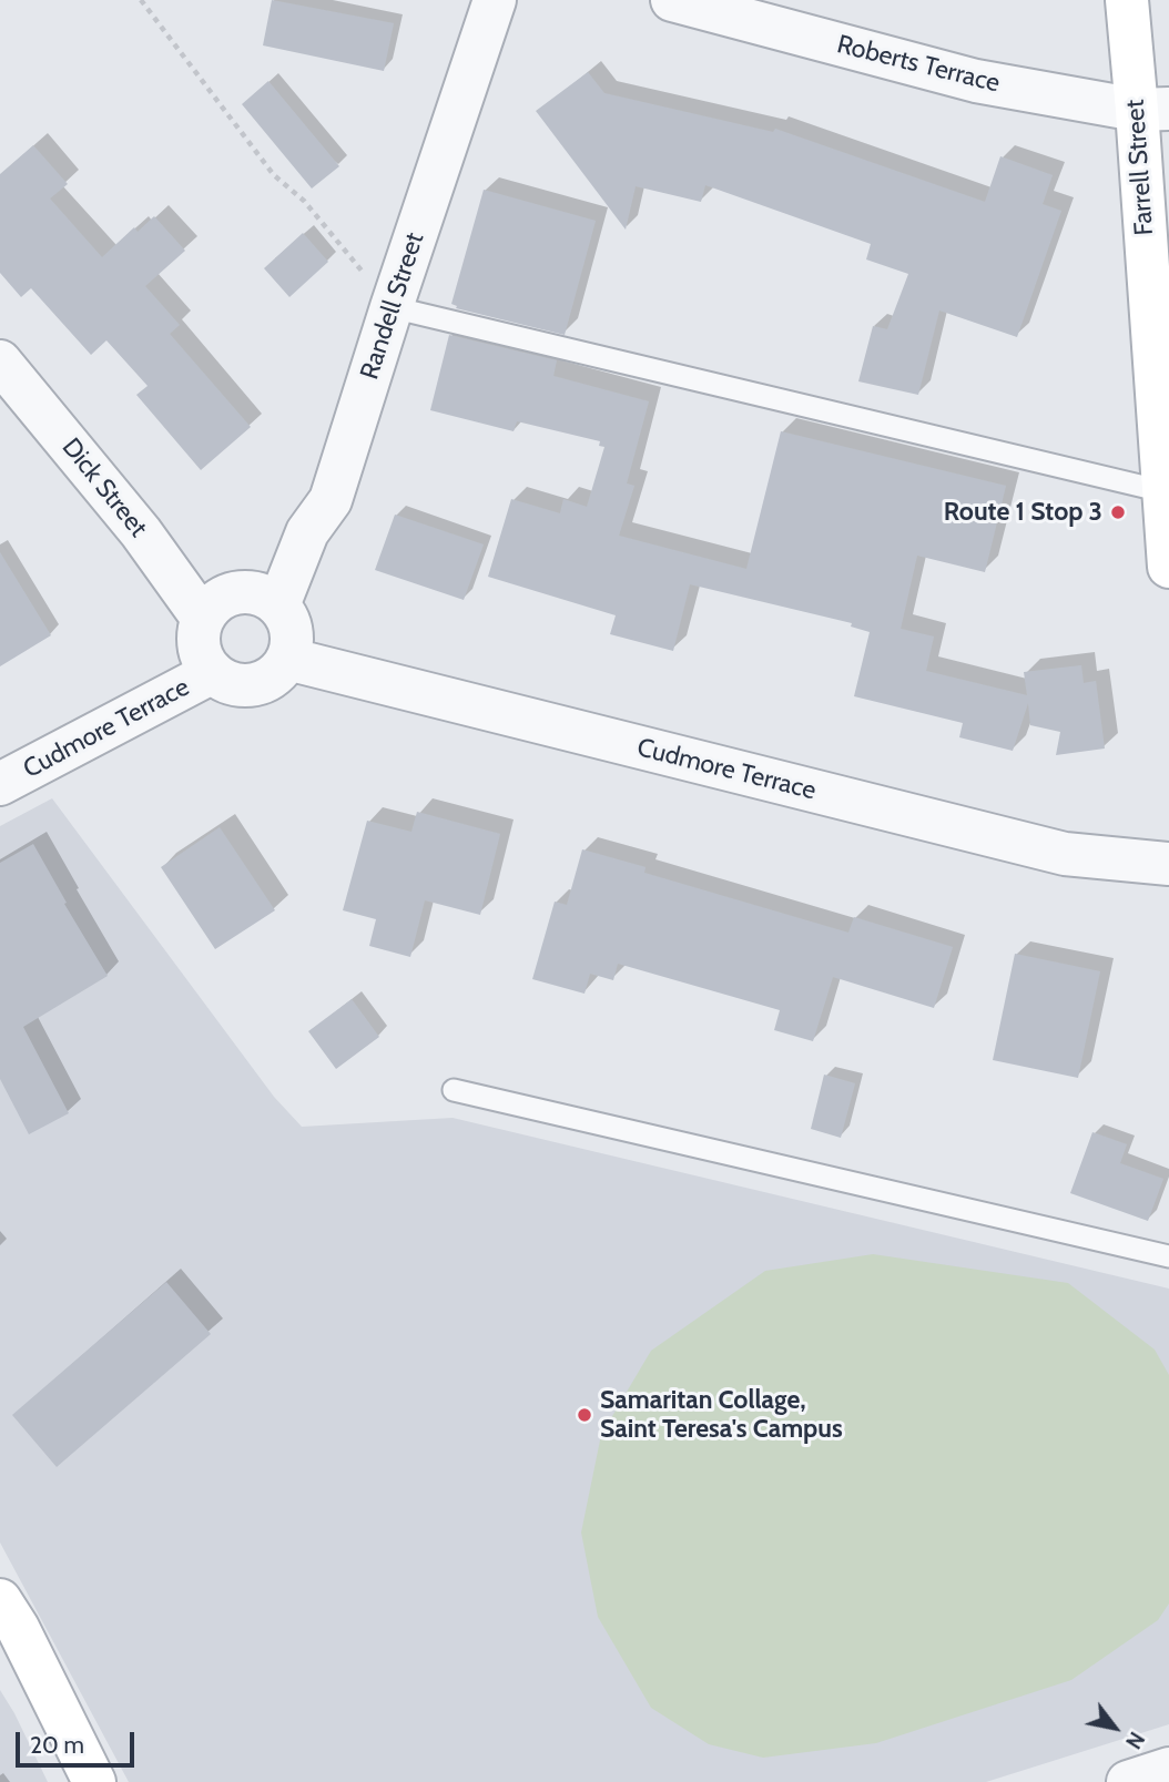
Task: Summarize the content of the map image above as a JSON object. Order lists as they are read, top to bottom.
{
  "streets": {
    "main road": ["Farrell Street"],
    "street": [
      "Roberts Terrace",
      "Randell Street",
      "Dick Street",
      "Cudmore Terrace"
    ]
  },
  "crossings": [
    ["Roberts Terrace", "Farrell Street"],
    ["Randell Street", "Dick Street"],
    ["Randell Street", "Cudmore Terrace"],
    ["Dick Street", "Cudmore Terrace"]
  ],
  "places": ["Route 1 Stop 3", "Samaritan Collage, Saint Teresa's Campus"],
  "scale_bar": "20 m",
  "north": "bottom right"
}
